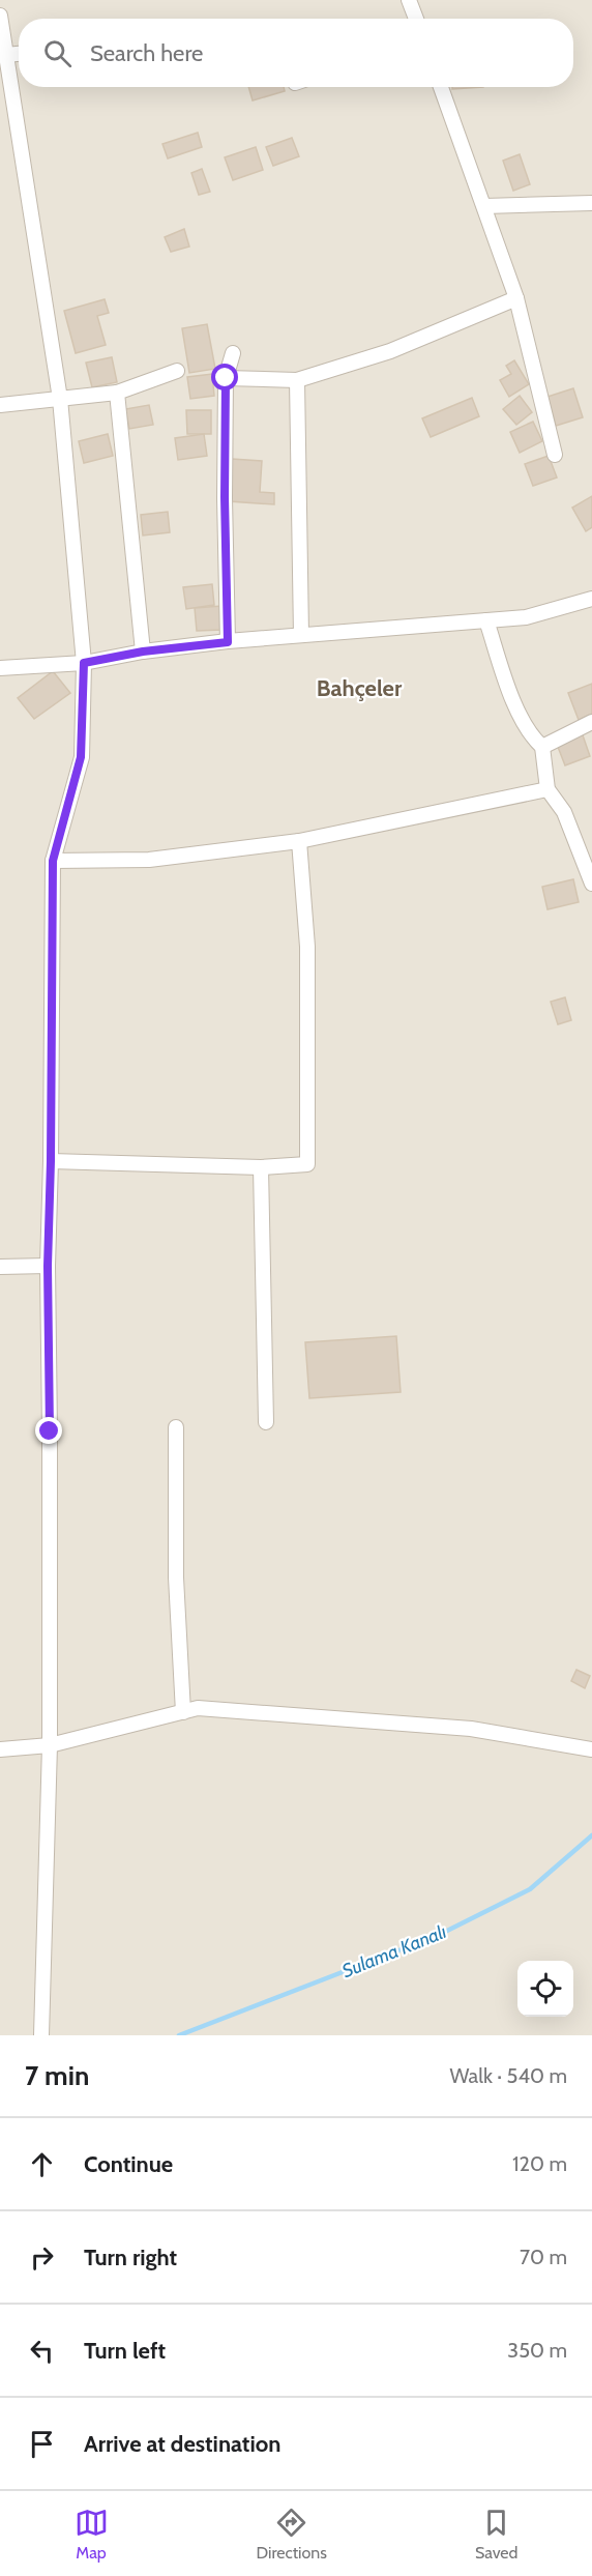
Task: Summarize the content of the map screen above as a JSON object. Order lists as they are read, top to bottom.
{
  "districts": ["Bahçeler"],
  "water": ["Sulama Kanalı"],
  "page": {
    "search": "Search here",
    "heading": ["7 min", "Walk · 540 m"],
    "list": [
      ["Continue", "120 m"],
      ["Turn right", "70 m"],
      ["Turn left", "350 m"],
      "Arrive at destination"
    ],
    "nav": ["Map", "Directions", "Saved"]
  }
}
